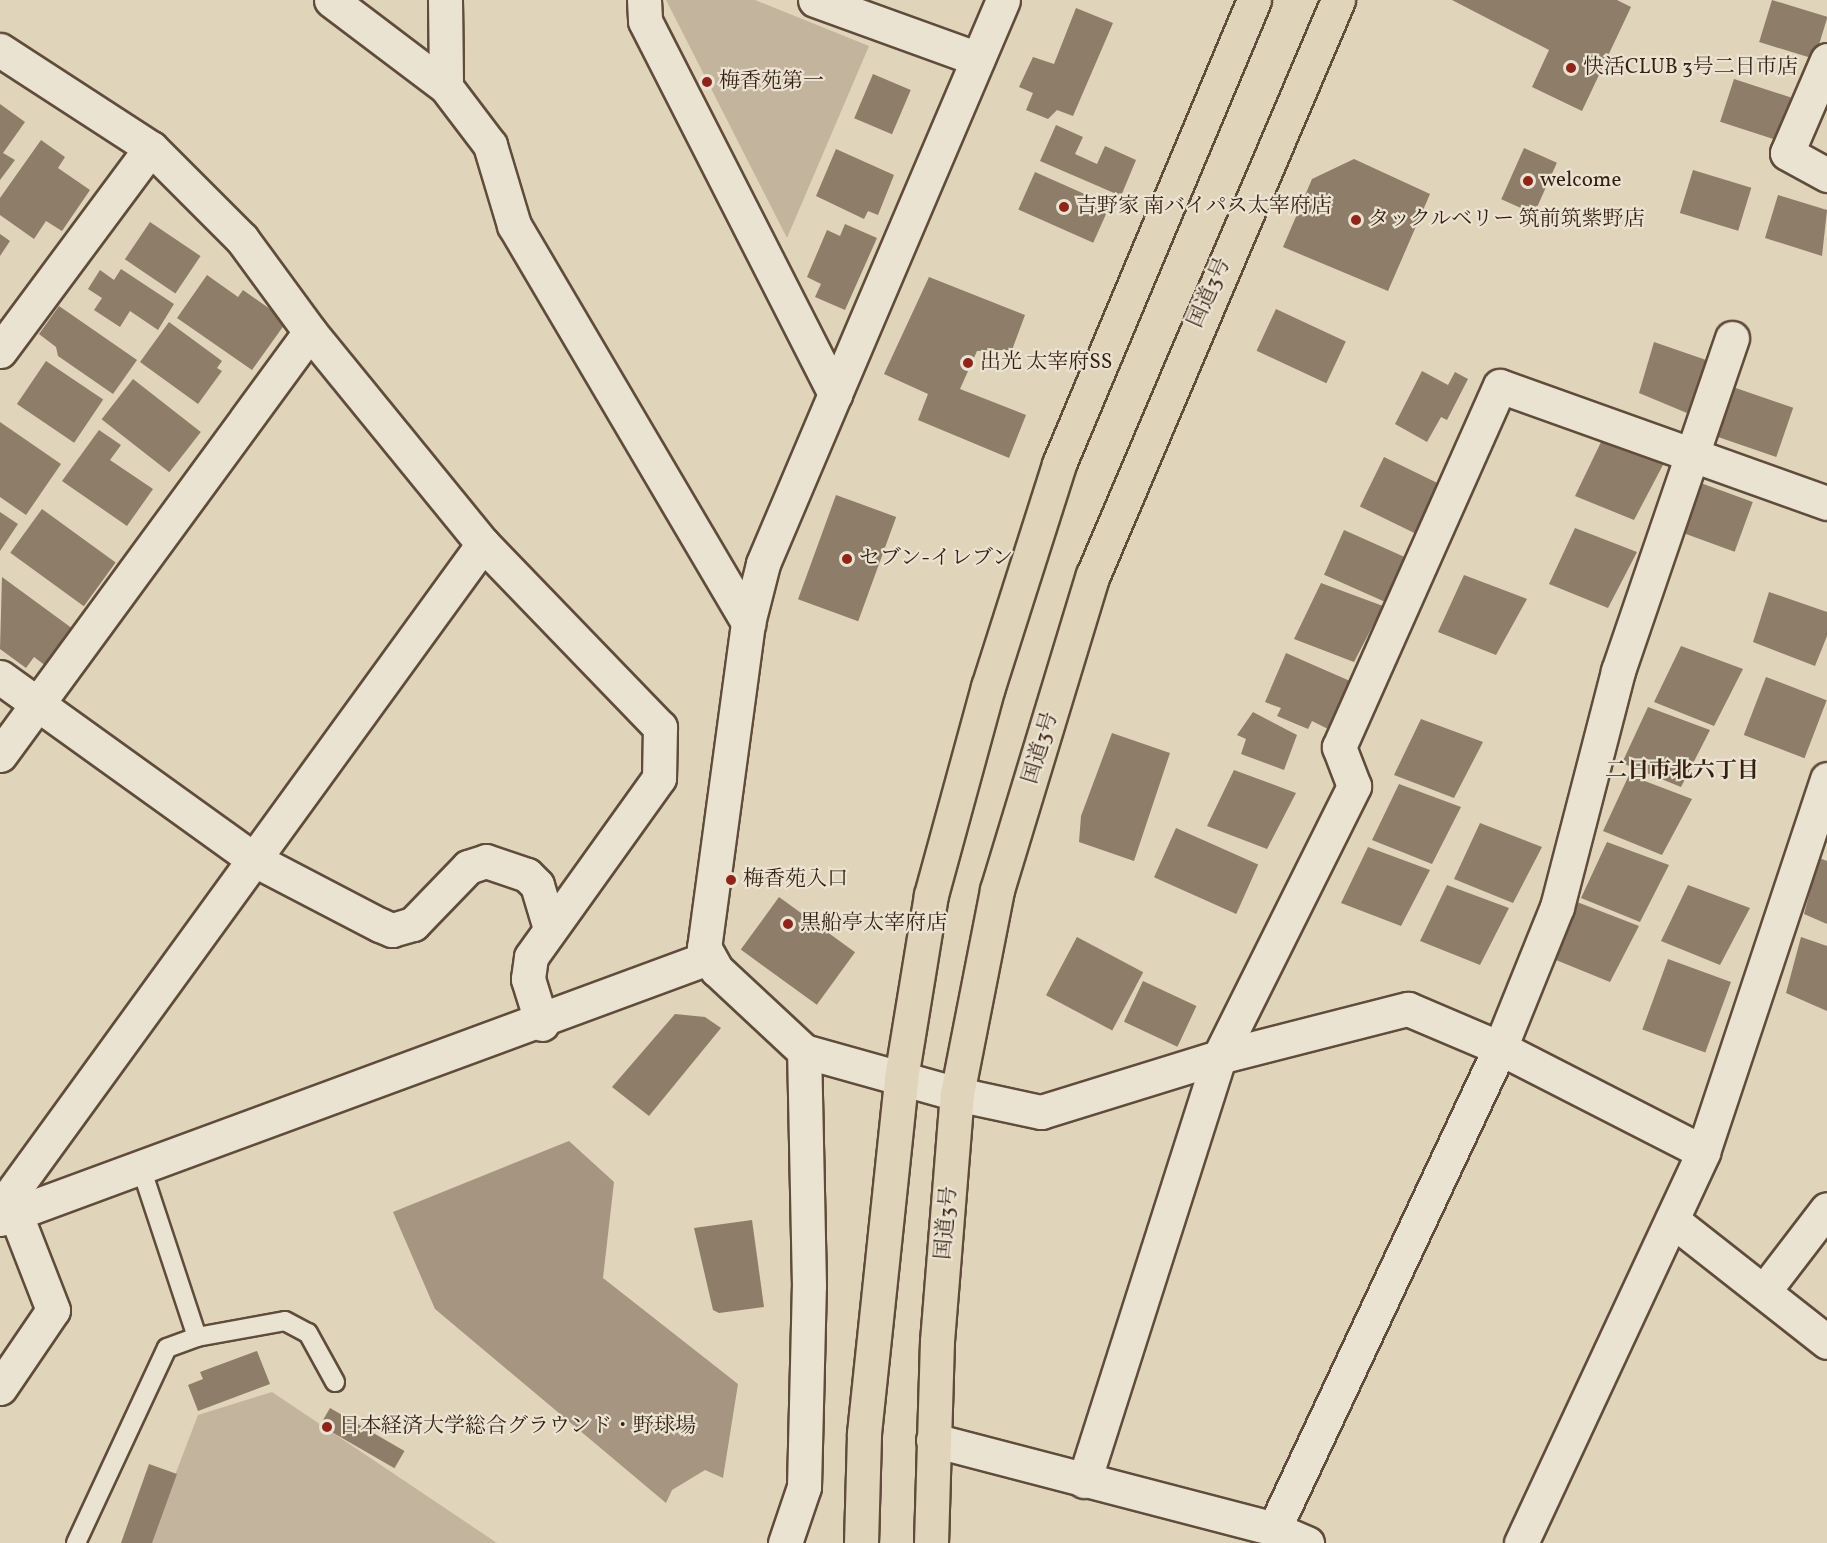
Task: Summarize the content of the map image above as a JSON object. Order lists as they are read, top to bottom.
{
  "streets": {
    "highway": ["国道3号"]
  },
  "districts": ["二日市北六丁目"],
  "places": [
    "快活CLUB 3号二日市店",
    "梅香苑第一",
    "welcome",
    "吉野家 南バイパス太宰府店",
    "タックルベリー 筑前筑紫野店",
    "出光 太宰府SS",
    "セブン-イレブン",
    "梅香苑入口",
    "黒船亭太宰府店",
    "日本経済大学総合グラウンド・野球場"
  ]
}
